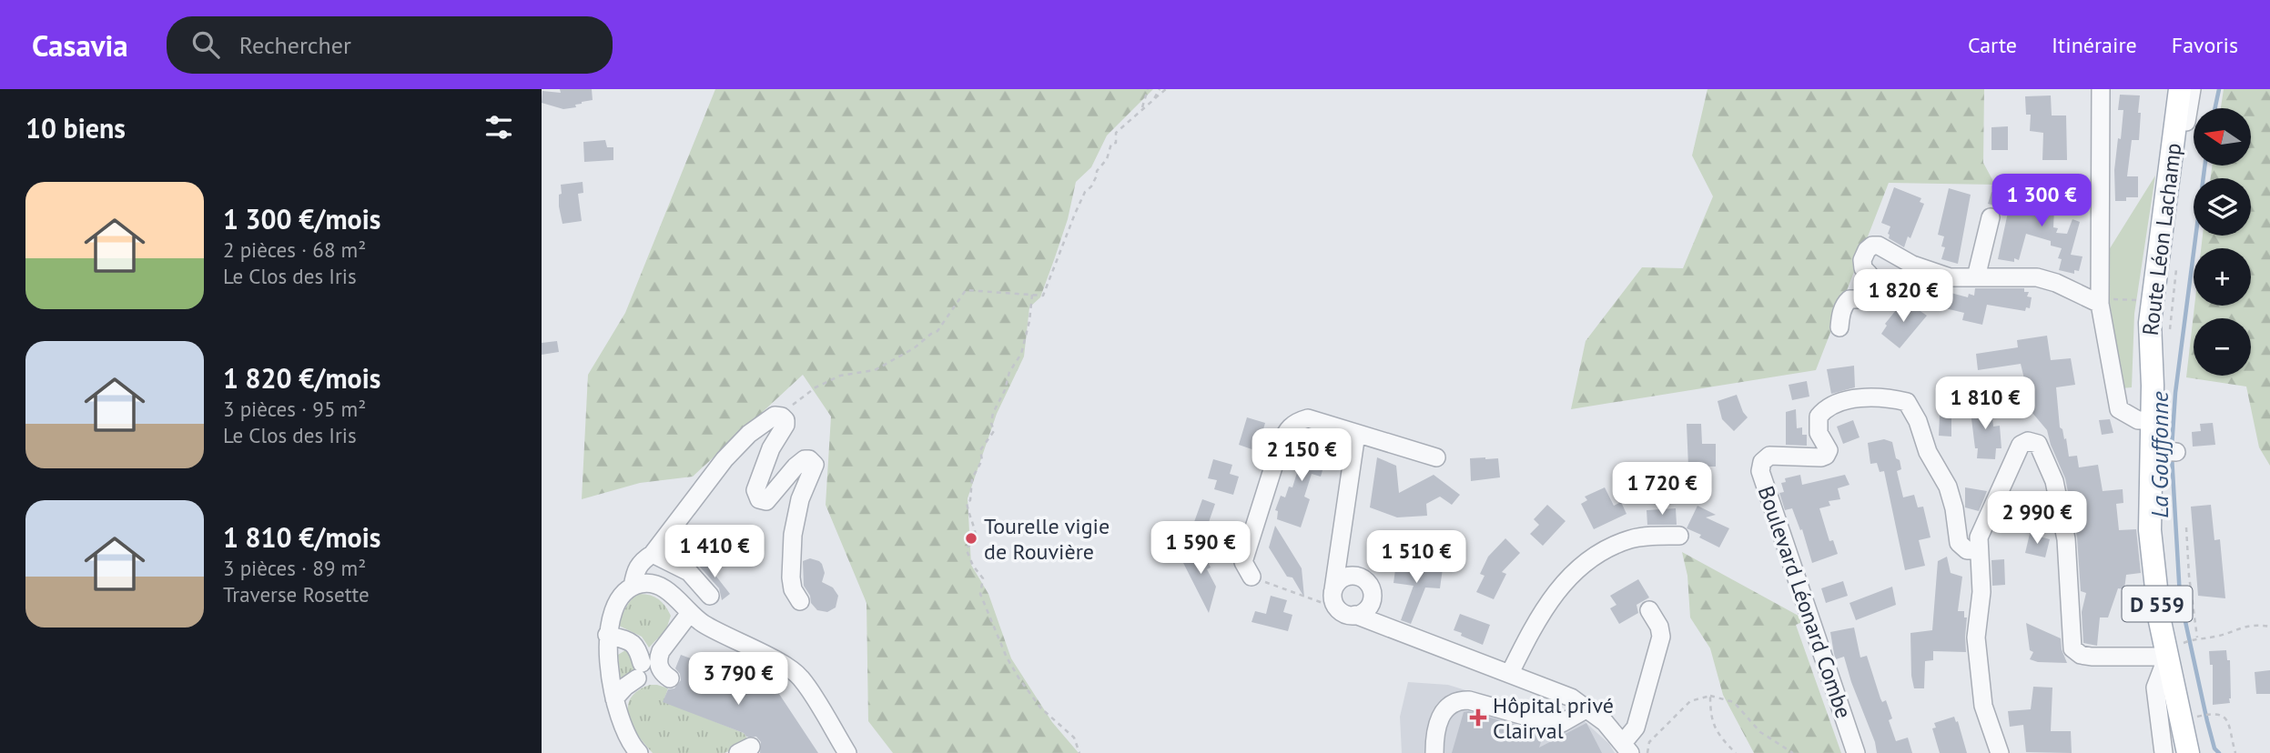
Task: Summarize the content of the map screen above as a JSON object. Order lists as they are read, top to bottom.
{
  "streets": {
    "main road": ["Route Léon Lachamp", "D 559"],
    "street": ["Boulevard Léonard Combe"]
  },
  "water": ["La Gouffonne"],
  "places": {
    "other": ["Tourelle vigie de Rouvière"],
    "health": ["Hôpital privé Clairval"]
  },
  "north": "left",
  "page": {
    "header": "Casavia",
    "search": "Rechercher",
    "nav": ["Carte", "Itinéraire", "Favoris"],
    "heading": "10 biens",
    "map_buttons": ["+", "−"],
    "list": [
      {
        "name": "1 300 €/mois",
        "note": "2 pièces · 68 m² · Le Clos des Iris"
      },
      {
        "name": "1 820 €/mois",
        "note": "3 pièces · 95 m² · Le Clos des Iris"
      },
      {
        "name": "1 810 €/mois",
        "note": "3 pièces · 89 m² · Traverse Rosette"
      }
    ],
    "price": [
      "1 300 €",
      "1 820 €",
      "1 810 €",
      "2 150 €",
      "1 720 €",
      "2 990 €",
      "1 590 €",
      "1 410 €",
      "1 510 €",
      "3 790 €"
    ]
  }
}
